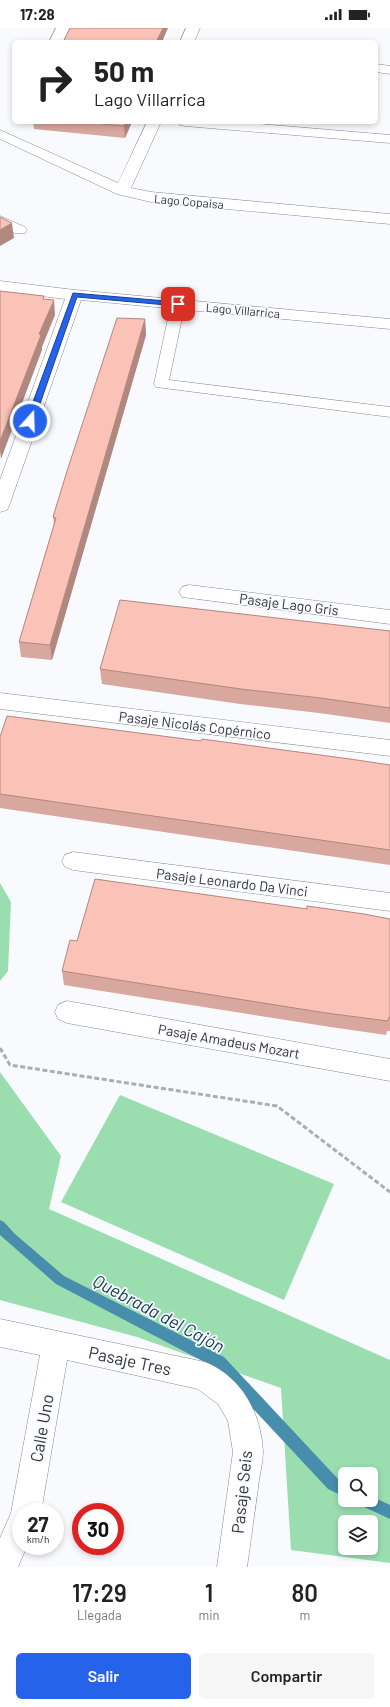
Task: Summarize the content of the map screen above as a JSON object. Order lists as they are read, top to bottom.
{
  "streets": {
    "street": [
      "Lago Copaisa",
      "Lago Villarrica",
      "Pasaje Lago Gris",
      "Pasaje Nicolás Copérnico",
      "Pasaje Leonardo Da Vinci",
      "Pasaje Amadeus Mozart",
      "Pasaje Tres",
      "Calle Uno",
      "Pasaje Seis"
    ]
  },
  "crossings": [
    ["Pasaje Tres", "Calle Uno"],
    ["Pasaje Tres", "Pasaje Seis"]
  ],
  "water": ["Quebrada del Cajón"],
  "page": {
    "status": "17:28",
    "turn": ["50 m", "Lago Villarrica"],
    "speed": "27 km/h",
    "limit": "30",
    "eta": [
      "17:29",
      "Llegada",
      "1",
      "min",
      "80",
      "m"
    ],
    "buttons": ["Salir", "Compartir"]
  }
}
